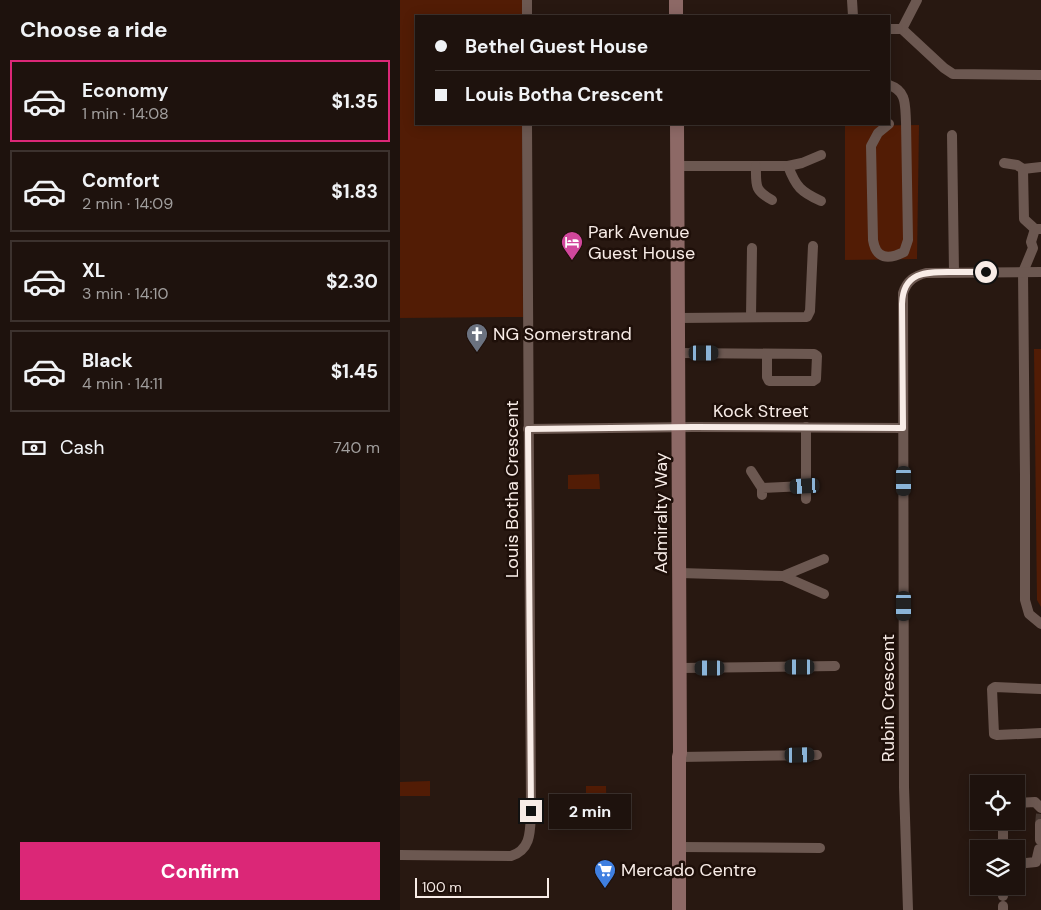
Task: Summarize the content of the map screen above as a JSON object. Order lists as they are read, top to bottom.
{
  "streets": {
    "main road": ["Admiralty Way"],
    "street": ["Kock Street", "Louis Botha Crescent", "Rubin Crescent"]
  },
  "crossings": [
    ["Kock Street", "Louis Botha Crescent"],
    ["Kock Street", "Admiralty Way"],
    ["Kock Street", "Rubin Crescent"]
  ],
  "places": {
    "hotel": ["Park Avenue Guest House"],
    "church": ["NG Somerstrand"],
    "supermarket": ["Mercado Centre"]
  },
  "scale_bar": "100 m",
  "page": {
    "heading": "Choose a ride",
    "banner": ["Bethel Guest House", "Louis Botha Crescent"],
    "list": [
      {
        "name": "Economy",
        "note": "1 min · 14:08",
        "value": "$1.35"
      },
      {
        "name": "Comfort",
        "note": "2 min · 14:09",
        "value": "$1.83"
      },
      {
        "name": "XL",
        "note": "3 min · 14:10",
        "value": "$2.30"
      },
      {
        "name": "Black",
        "note": "4 min · 14:11",
        "value": "$1.45"
      }
    ],
    "pay": ["Cash", "740 m"],
    "bubble": "2 min",
    "buttons": "Confirm",
    "scale": "100 m"
  }
}
